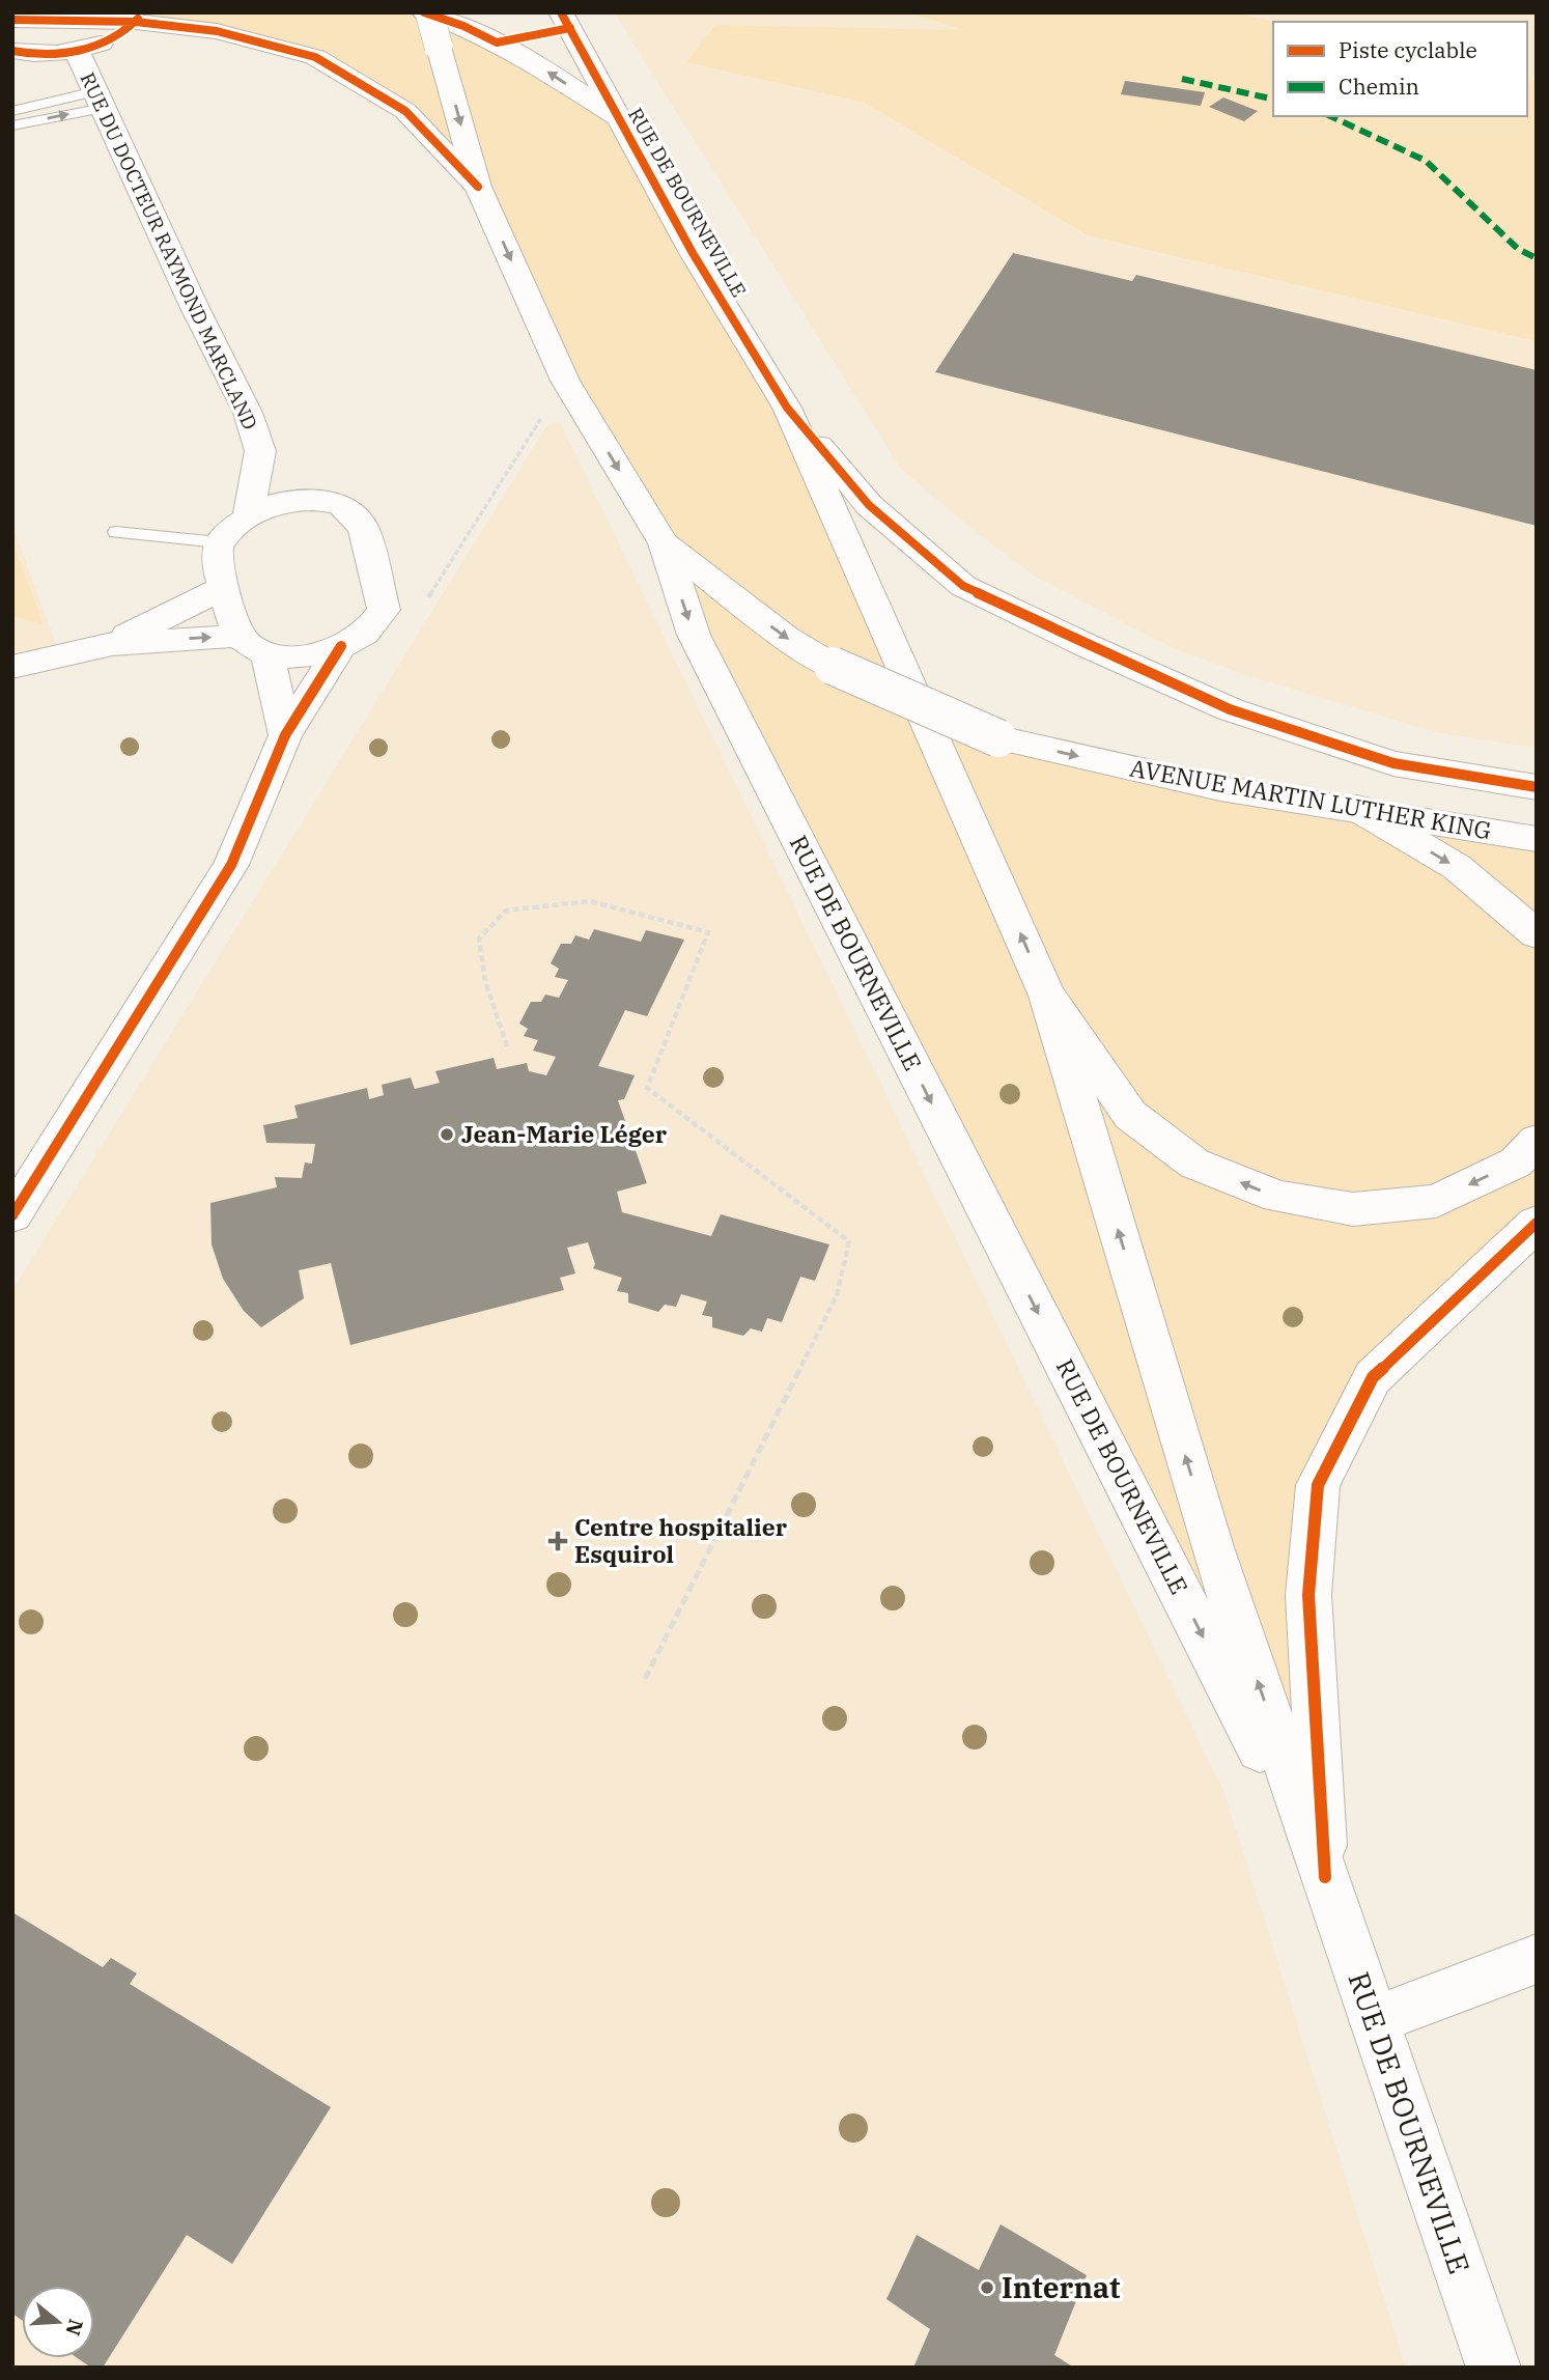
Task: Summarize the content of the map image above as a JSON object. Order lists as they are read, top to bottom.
{
  "streets": {
    "main road": ["RUE DE BOURNEVILLE", "RUE DU DOCTEUR RAYMOND MARCLAND", "AVENUE MARTIN LUTHER KING"]
  },
  "crossings": [
    ["RUE DE BOURNEVILLE", "AVENUE MARTIN LUTHER KING"]
  ],
  "places": {
    "other": ["Jean-Marie Léger", "Internat"],
    "health": ["Centre hospitalier Esquirol"]
  },
  "legend": ["Piste cyclable", "Chemin"],
  "north": "right"
}
